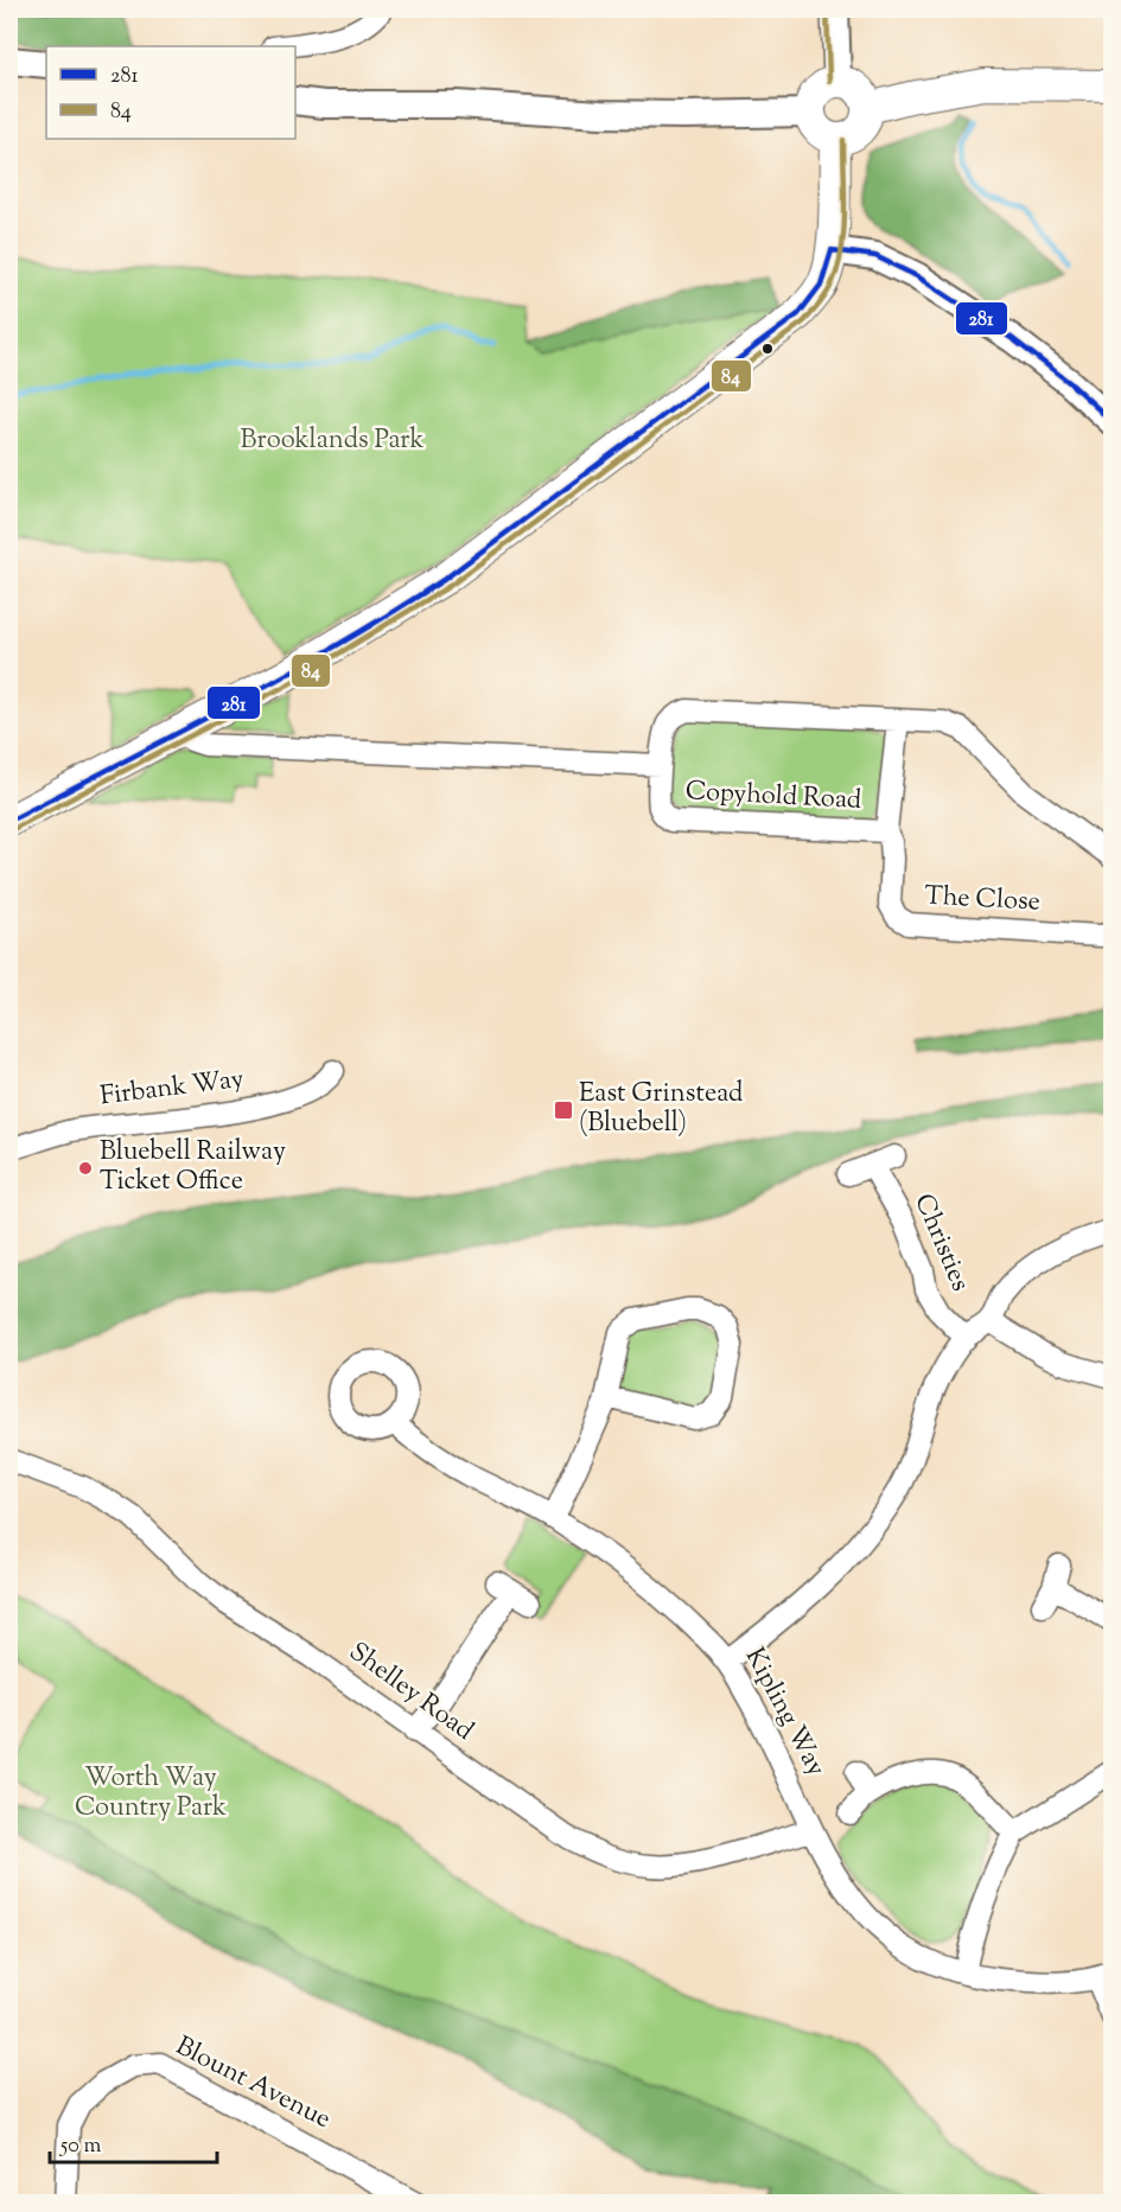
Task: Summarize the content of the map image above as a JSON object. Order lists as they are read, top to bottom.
{
  "streets": {
    "street": [
      "Copyhold Road",
      "The Close",
      "Firbank Way",
      "Christies",
      "Shelley Road",
      "Kipling Way",
      "Blount Avenue"
    ]
  },
  "crossings": [
    ["Copyhold Road", "The Close"],
    ["Shelley Road", "Kipling Way"]
  ],
  "parks": ["Brooklands Park", "Worth Way Country Park"],
  "places": {
    "transit": ["East Grinstead (Bluebell)"],
    "other": ["Bluebell Railway Ticket Office"]
  },
  "lines": ["transit line 84", "transit line 281"],
  "legend": ["281", "84"],
  "scale_bar": "50 m"
}
